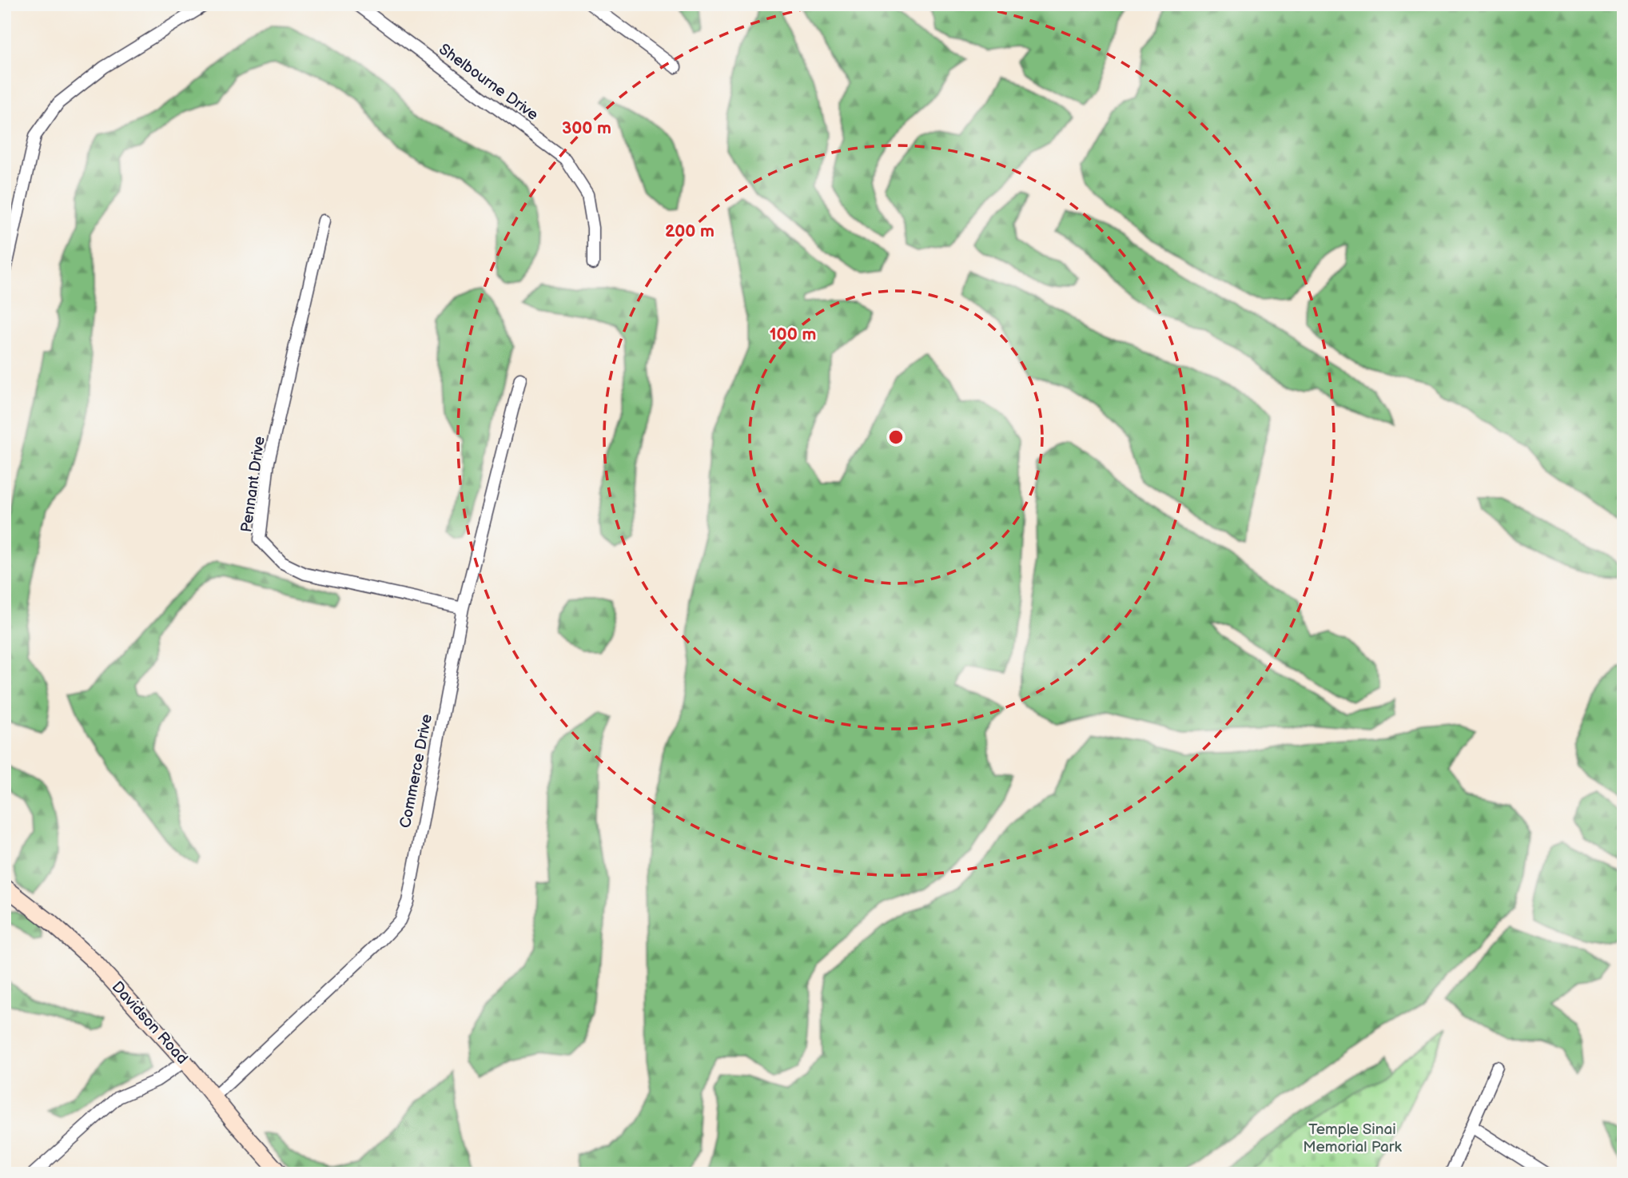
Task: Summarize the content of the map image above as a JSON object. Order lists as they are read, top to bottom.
{
  "streets": {
    "street": [
      "Shelbourne Drive",
      "Pennant Drive",
      "Commerce Drive",
      "Davidson Road"
    ]
  },
  "crossings": [
    ["Pennant Drive", "Commerce Drive"],
    ["Commerce Drive", "Davidson Road"]
  ],
  "parks": ["Temple Sinai Memorial Park"],
  "rings": ["300 m", "200 m", "100 m"]
}
